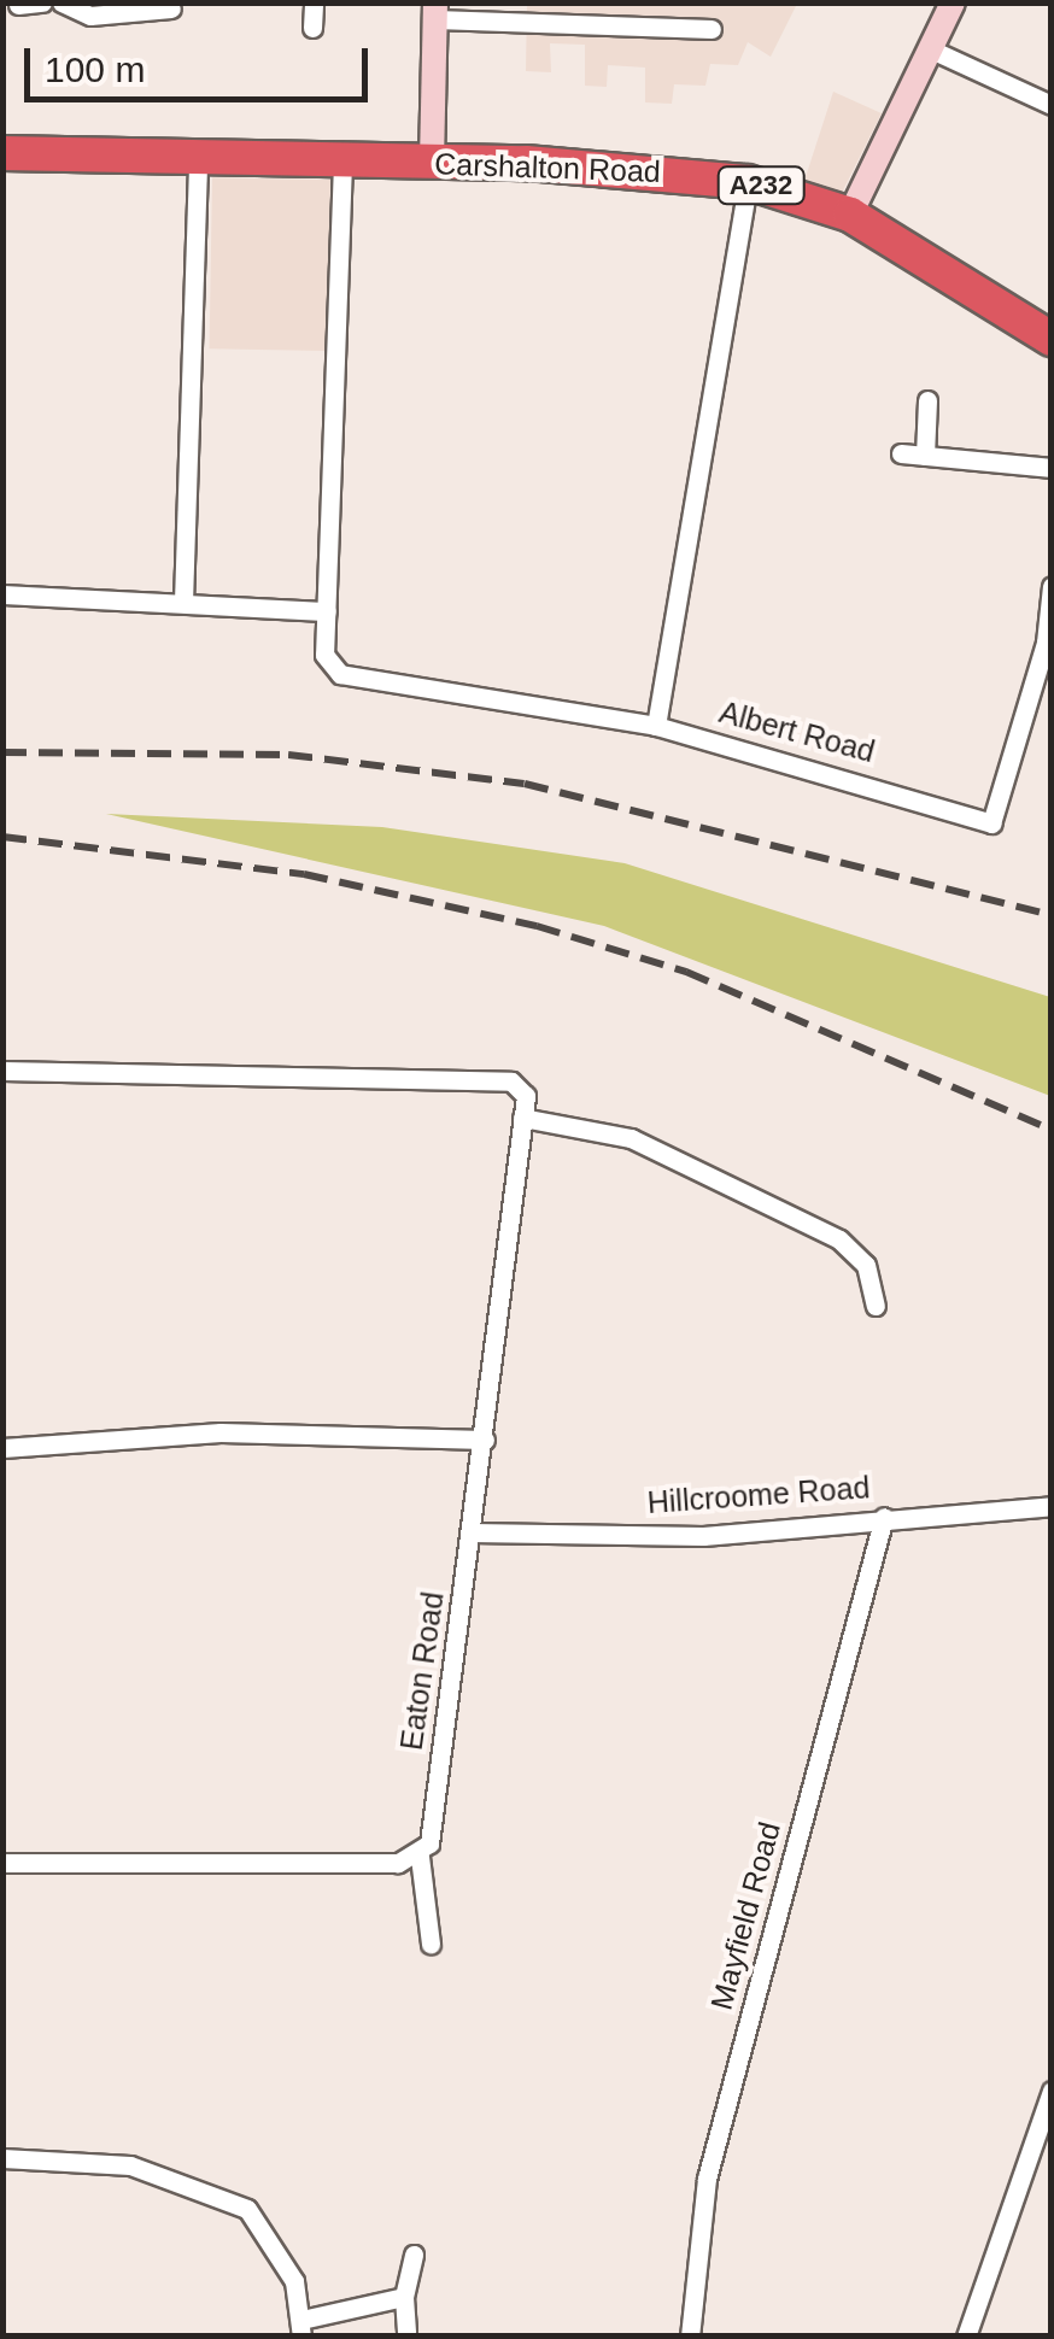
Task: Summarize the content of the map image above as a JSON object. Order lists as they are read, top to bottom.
{
  "streets": {
    "highway": ["Carshalton Road", "A232"],
    "street": [
      "Albert Road",
      "Hillcroome Road",
      "Eaton Road",
      "Mayfield Road"
    ]
  },
  "crossings": [
    ["Hillcroome Road", "Eaton Road"],
    ["Hillcroome Road", "Mayfield Road"]
  ],
  "scale_bar": "100 m"
}
